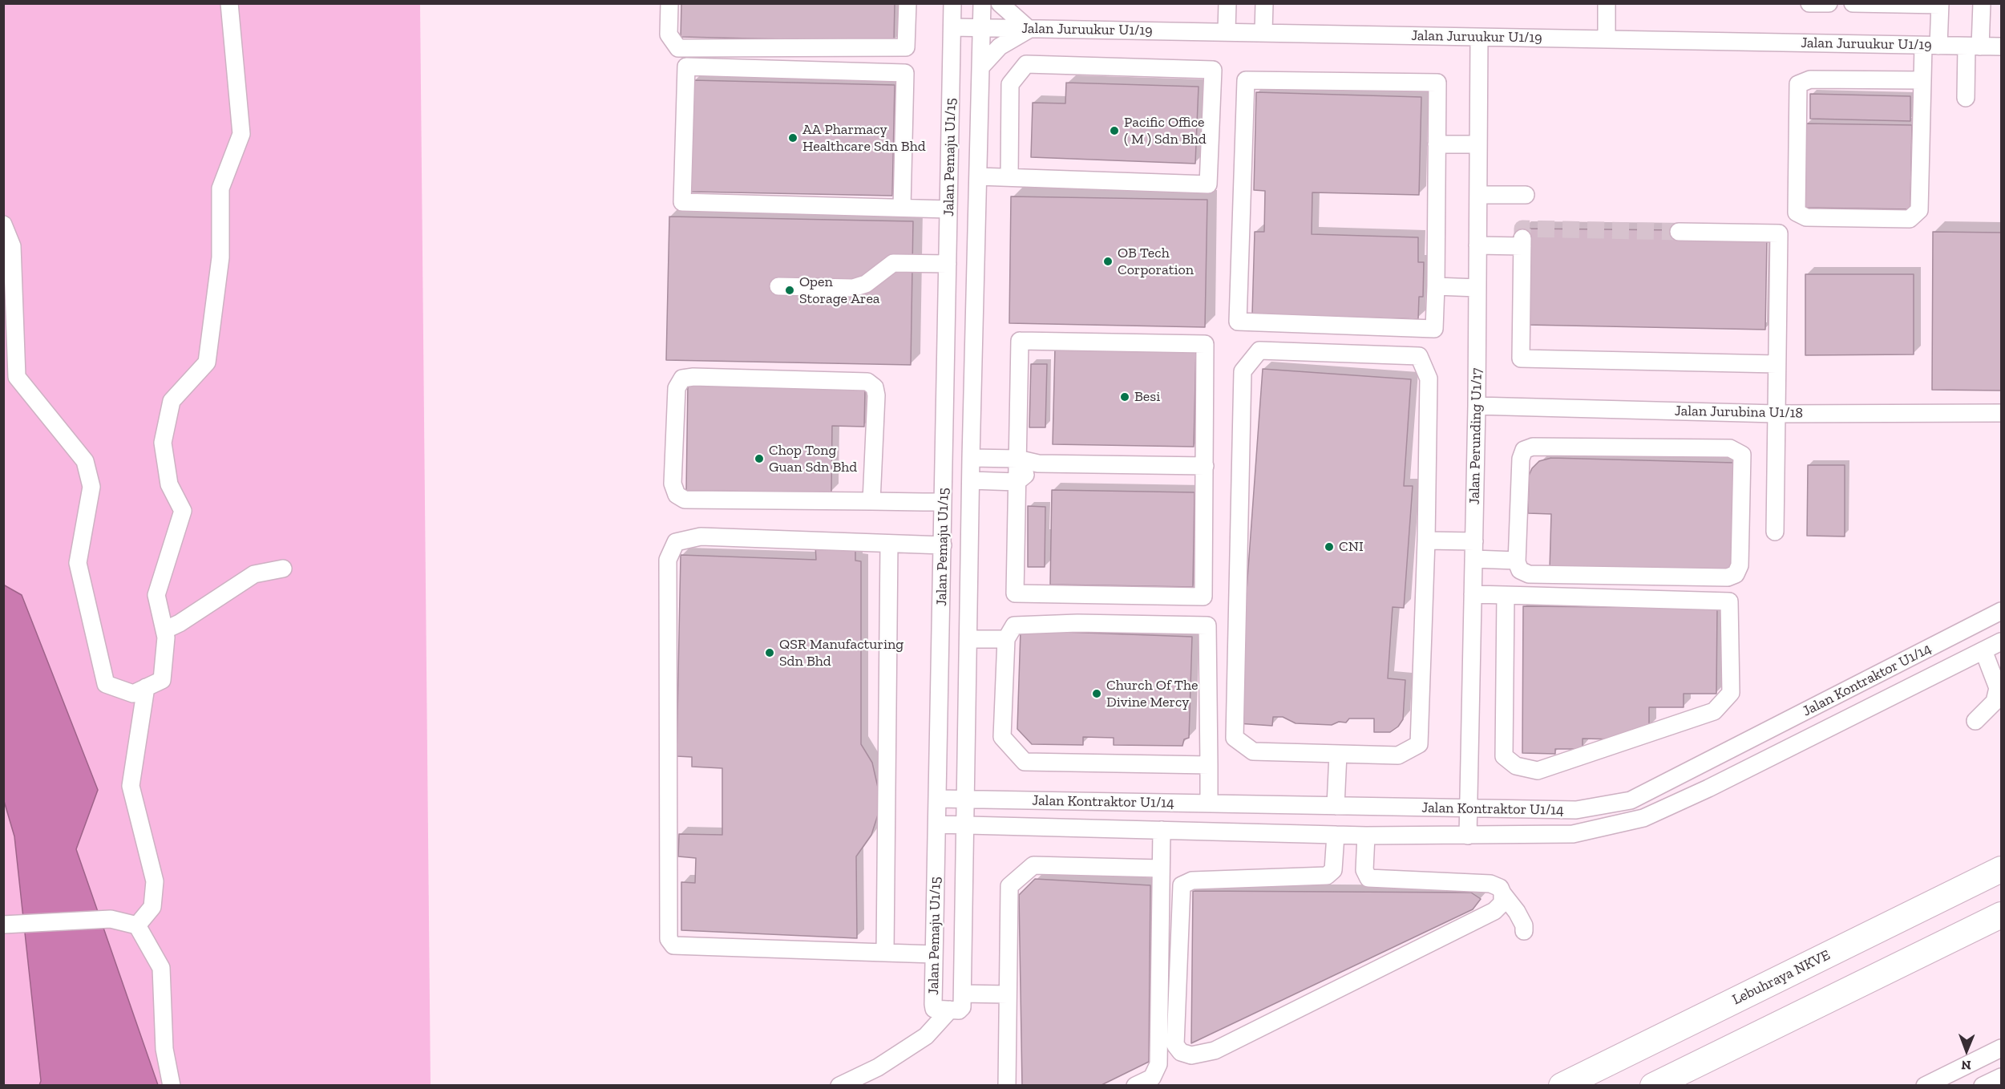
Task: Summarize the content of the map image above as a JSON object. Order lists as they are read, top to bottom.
{
  "streets": {
    "highway": ["Lebuhraya NKVE"],
    "street": [
      "Jalan Juruukur U1/19",
      "Jalan Pemaju U1/15",
      "Jalan Jurubina U1/18",
      "Jalan Perunding U1/17",
      "Jalan Kontraktor U1/14"
    ]
  },
  "crossings": [
    ["Jalan Juruukur U1/19", "Jalan Pemaju U1/15"],
    ["Jalan Juruukur U1/19", "Jalan Perunding U1/17"],
    ["Jalan Pemaju U1/15", "Jalan Kontraktor U1/14"],
    ["Jalan Jurubina U1/18", "Jalan Perunding U1/17"],
    ["Jalan Perunding U1/17", "Jalan Kontraktor U1/14"]
  ],
  "places": [
    "Pacific Office ( M ) Sdn Bhd",
    "AA Pharmacy Healthcare Sdn Bhd",
    "OB Tech Corporation",
    "Open Storage Area",
    "Besi",
    "Chop Tong Guan Sdn Bhd",
    "CNI",
    "QSR Manufacturing Sdn Bhd",
    "Church Of The Divine Mercy"
  ],
  "north": "bottom"
}
